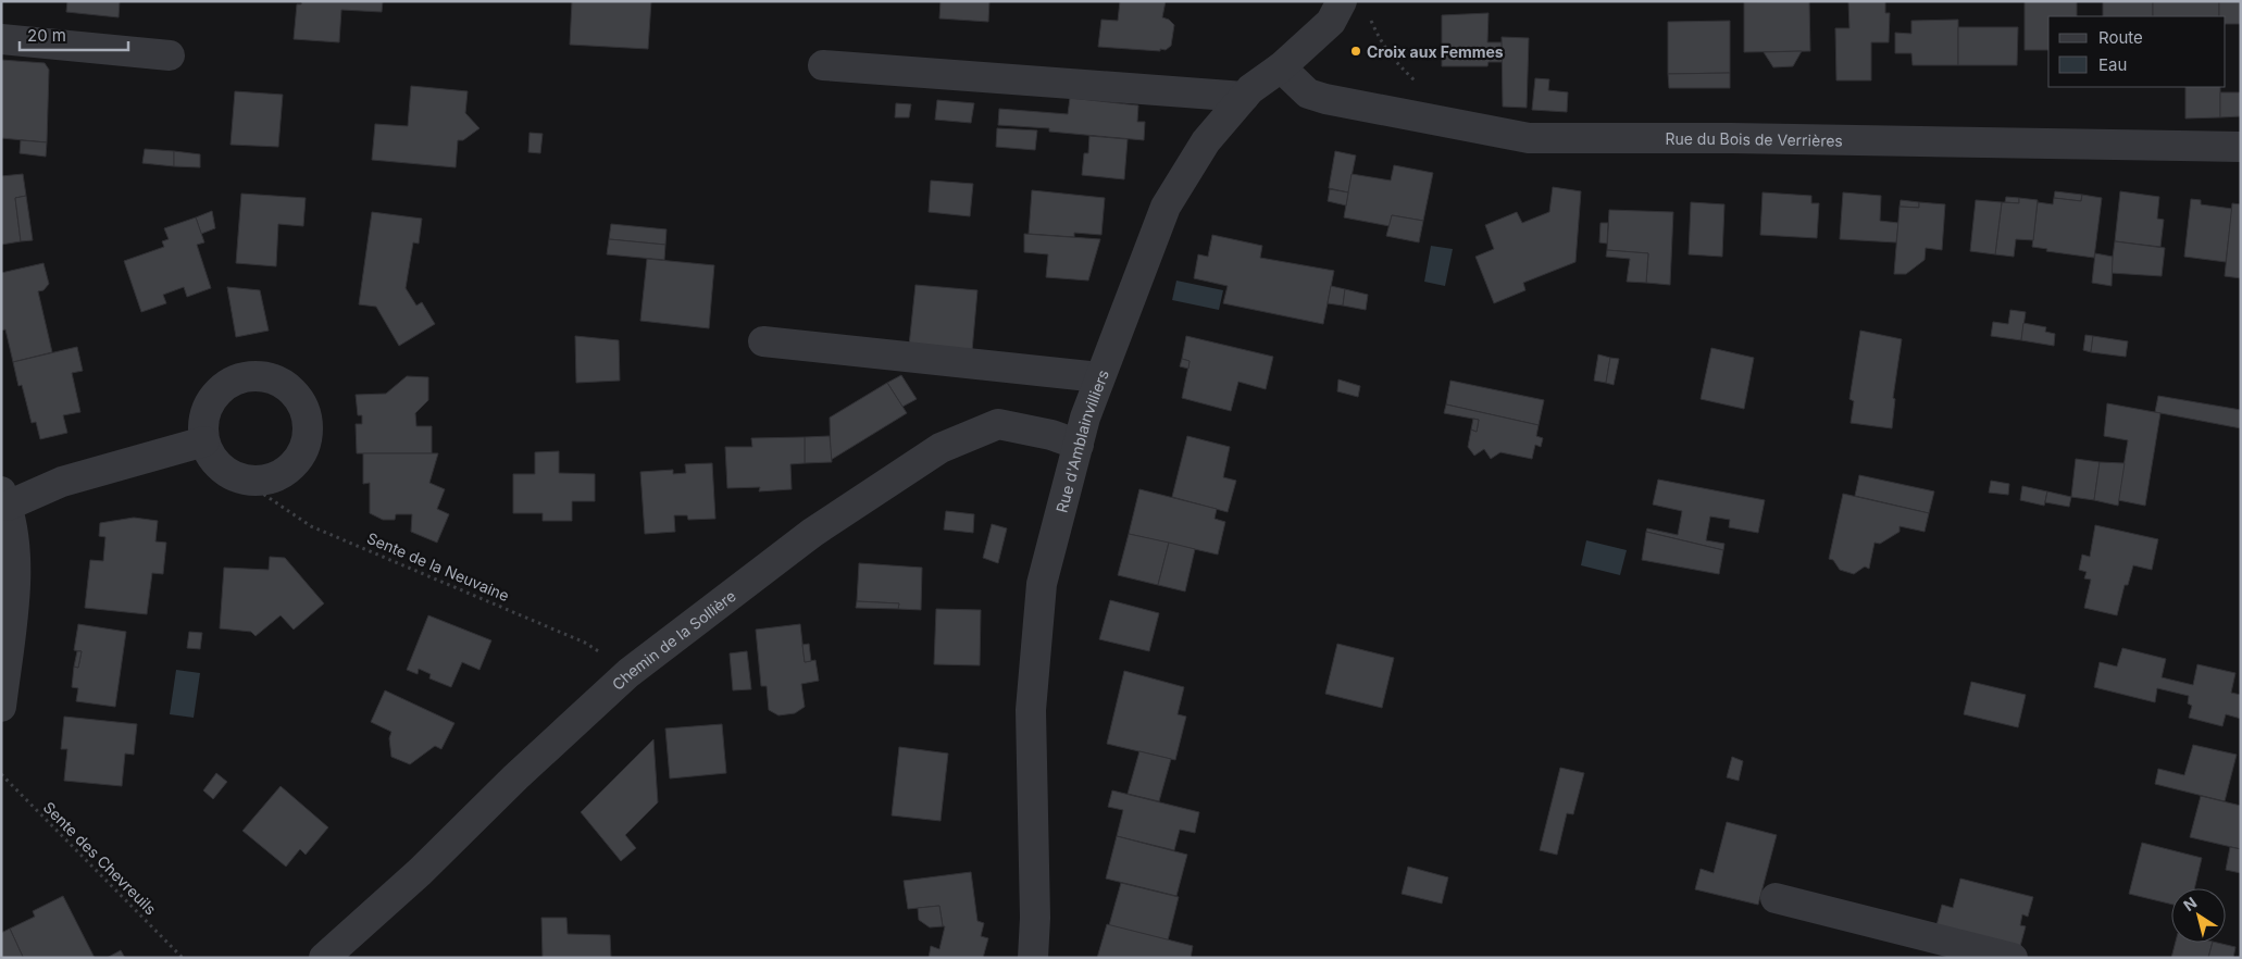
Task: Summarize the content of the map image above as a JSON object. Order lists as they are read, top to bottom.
{
  "streets": {
    "street": ["Rue du Bois de Verrières", "Rue d'Amblainvilliers", "Chemin de la Sollière"],
    "path": ["Sente de la Neuvaine", "Sente des Chevreuils"]
  },
  "crossings": [
    ["Rue du Bois de Verrières", "Rue d'Amblainvilliers"],
    ["Rue d'Amblainvilliers", "Chemin de la Sollière"],
    ["Sente de la Neuvaine", "Chemin de la Sollière"]
  ],
  "places": ["Croix aux Femmes"],
  "legend": ["Route", "Eau"],
  "scale_bar": "20 m",
  "north": "top left"
}
